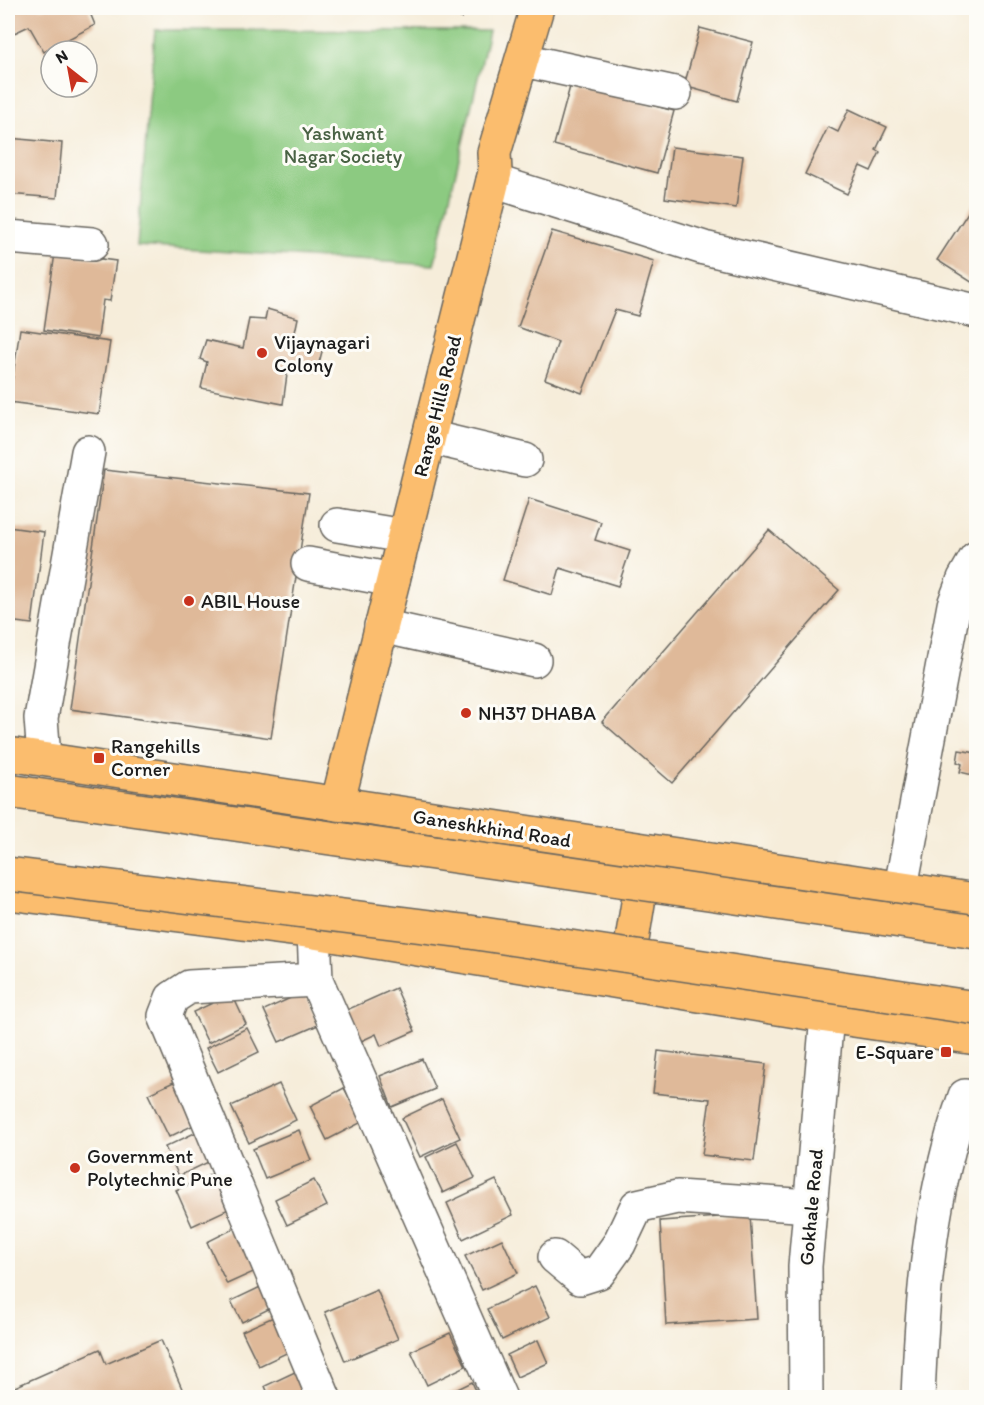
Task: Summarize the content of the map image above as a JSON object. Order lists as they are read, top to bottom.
{
  "streets": {
    "main road": ["Range Hills Road", "Ganeshkhind Road"],
    "street": ["Gokhale Road"]
  },
  "crossings": [
    ["Range Hills Road", "Ganeshkhind Road"]
  ],
  "parks": ["Yashwant Nagar Society"],
  "places": {
    "other": [
      "Vijaynagari Colony",
      "ABIL House",
      "NH37 DHABA",
      "Government Polytechnic Pune"
    ],
    "transit": ["Rangehills Corner", "E-Square"]
  },
  "north": "top left"
}
